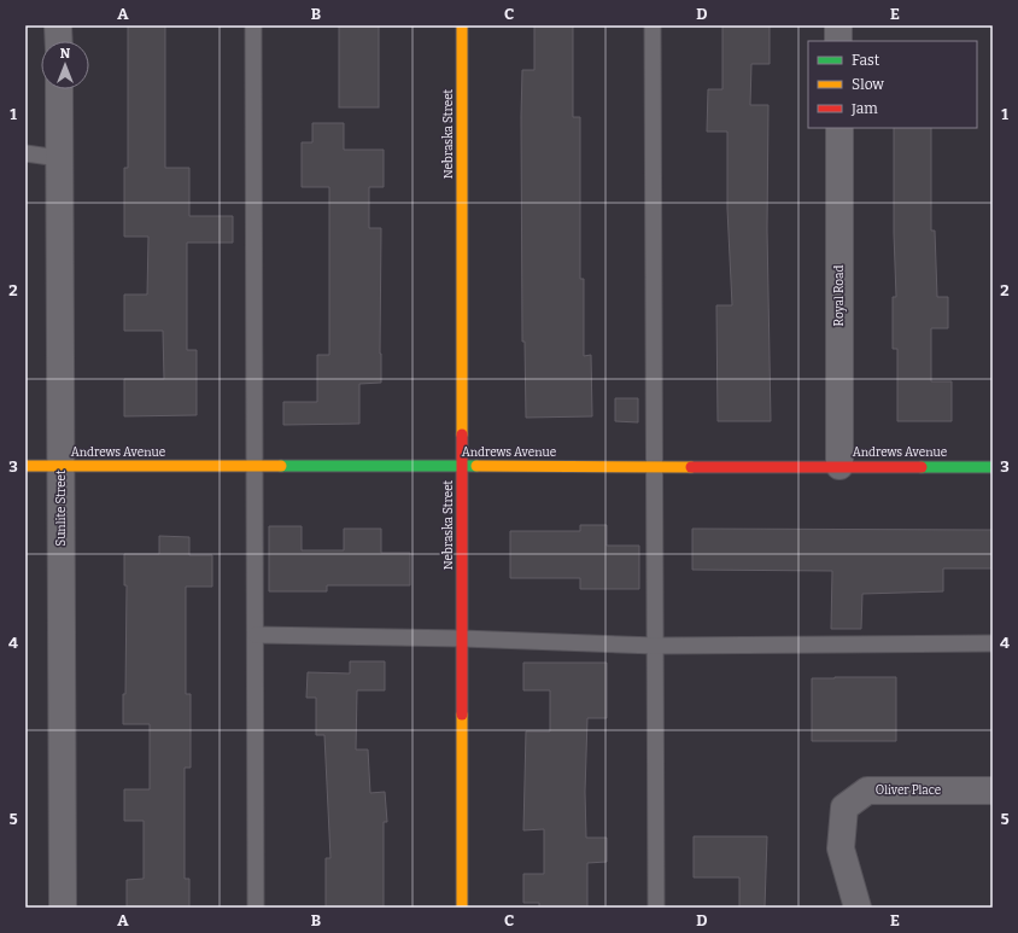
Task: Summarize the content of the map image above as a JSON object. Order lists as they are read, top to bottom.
{
  "streets": {
    "street": [
      "Nebraska Street",
      "Royal Road",
      "Andrews Avenue",
      "Sunlite Street",
      "Oliver Place"
    ]
  },
  "crossings": [
    ["Nebraska Street", "Andrews Avenue"],
    ["Royal Road", "Andrews Avenue"],
    ["Andrews Avenue", "Sunlite Street"]
  ],
  "legend": ["Fast", "Slow", "Jam"],
  "north": "top",
  "grid": {
    "columns": [
      "A",
      "B",
      "C",
      "D",
      "E"
    ],
    "rows": [
      "1",
      "2",
      "3",
      "4",
      "5"
    ]
  }
}
